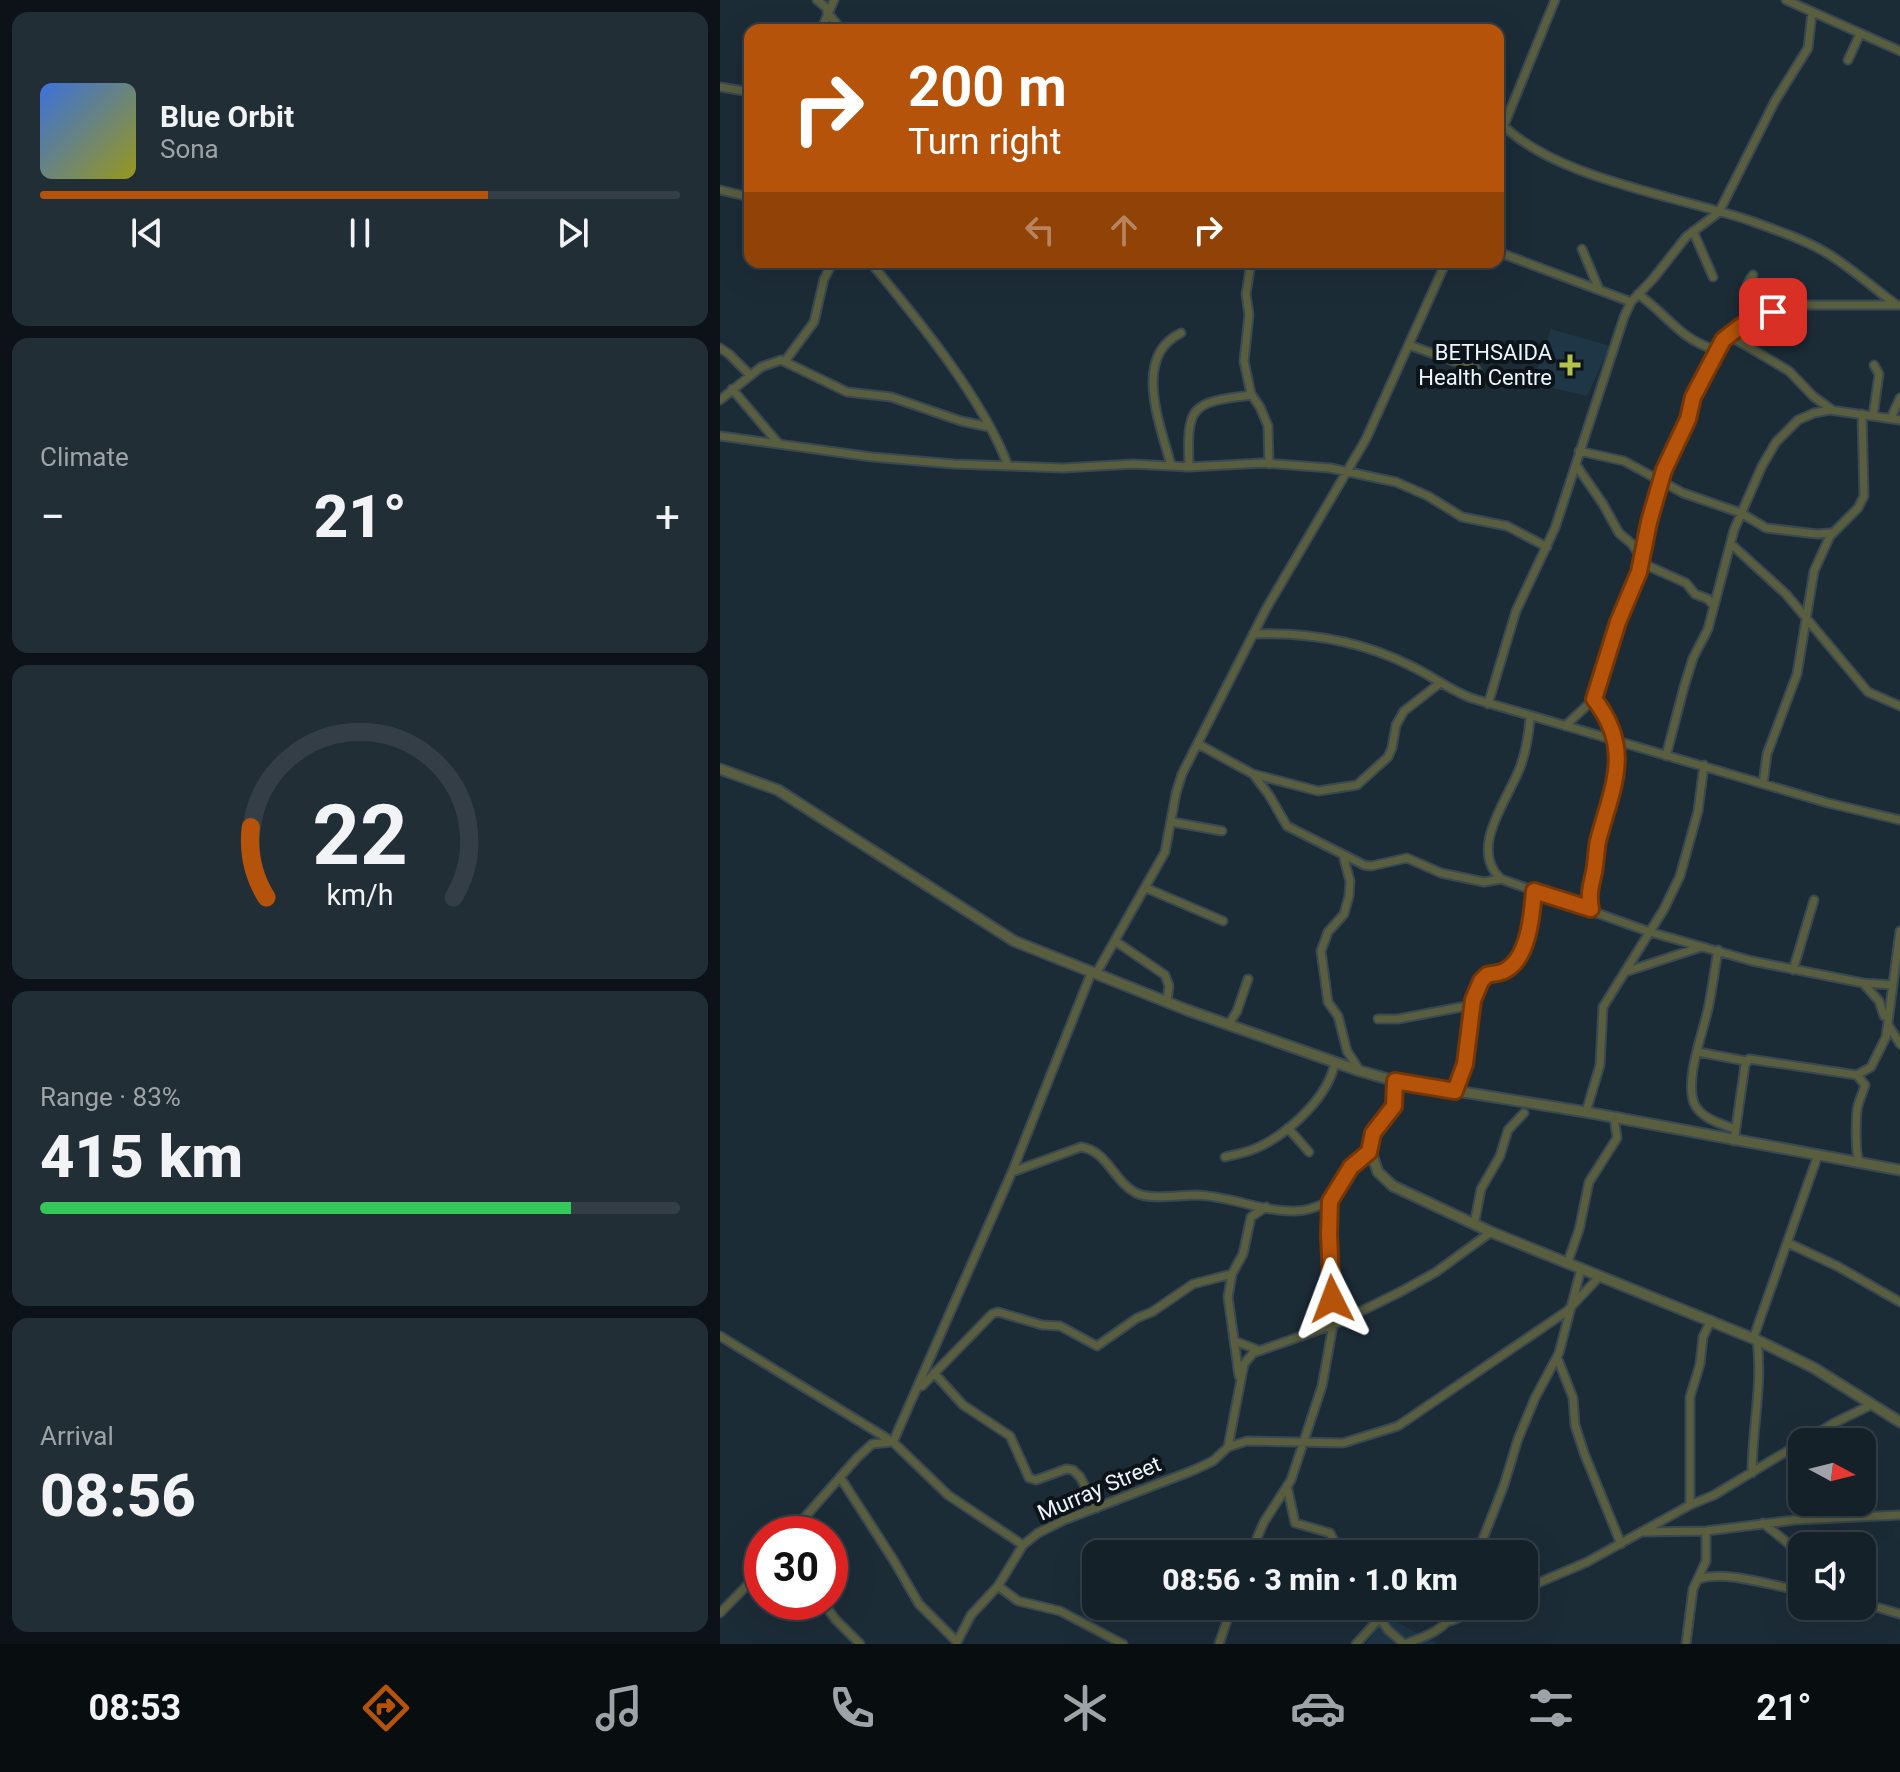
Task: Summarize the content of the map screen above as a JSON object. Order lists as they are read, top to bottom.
{
  "streets": {
    "street": ["Murray Street"]
  },
  "places": {
    "health": ["BETHSAIDA Health Centre"]
  },
  "north": "right",
  "page": {
    "turn": ["200 m", "Turn right"],
    "song": ["Blue Orbit", "Sona"],
    "tile": [
      "Climate",
      ["Range · 83%", "415 km"],
      ["Arrival", "08:56"]
    ],
    "heat": ["−", "21°", "+"],
    "limit": "30",
    "trip": "08:56 · 3 min · 1.0 km",
    "tabs": ["08:53", "21°"],
    "gauge": ["22", "km/h"]
  }
}
